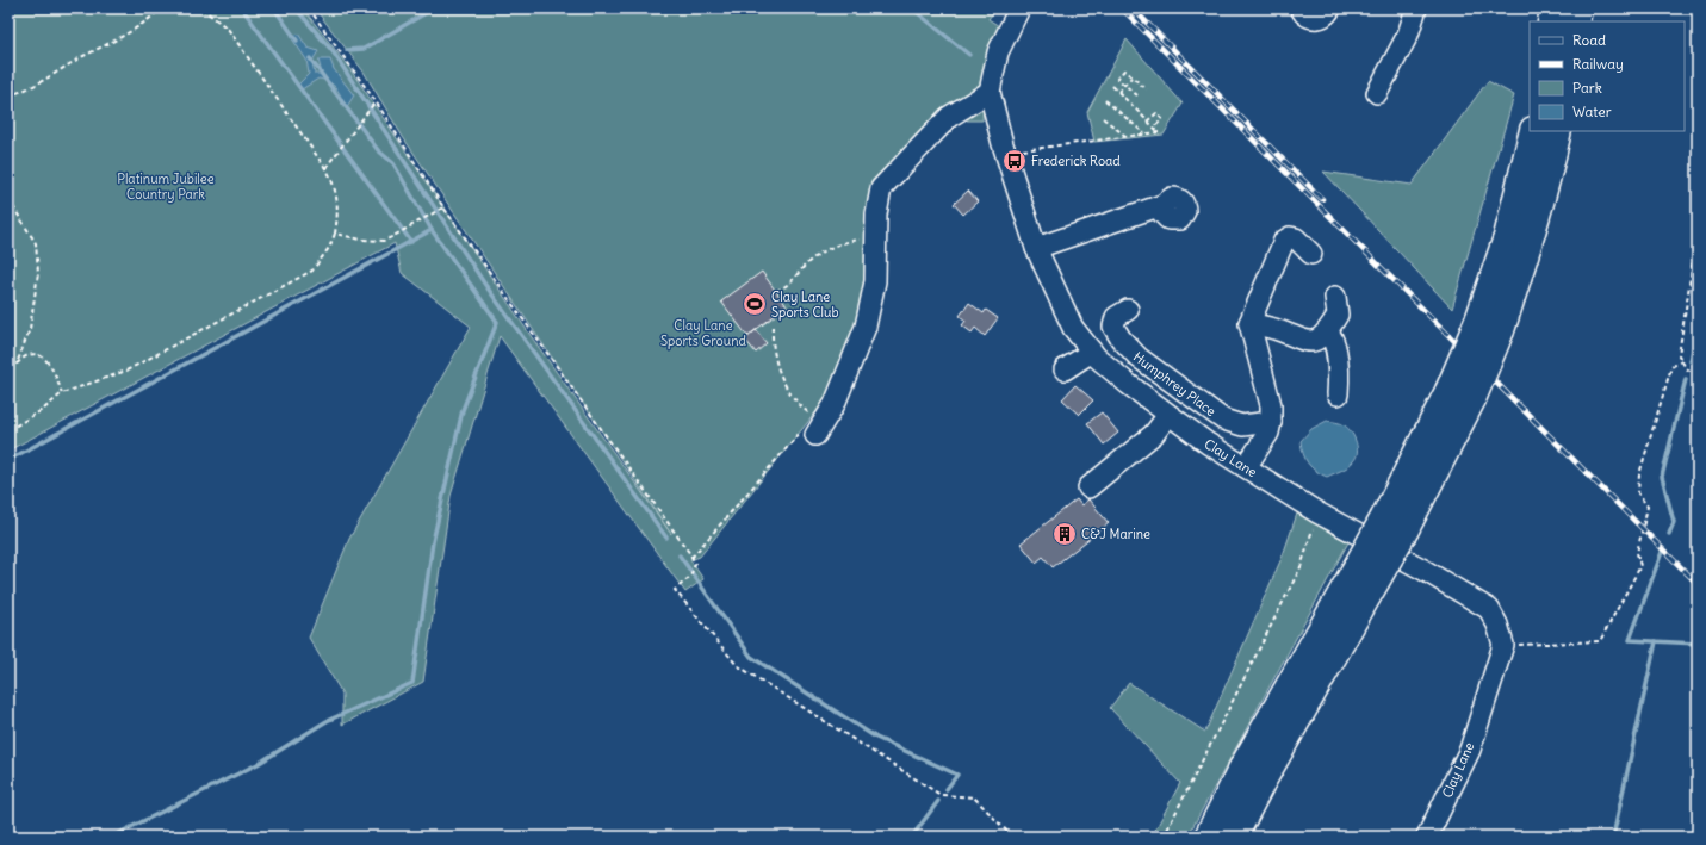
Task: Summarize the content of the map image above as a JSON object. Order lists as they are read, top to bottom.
{
  "streets": {
    "street": ["Humphrey Place", "Clay Lane"]
  },
  "parks": ["Platinum Jubilee Country Park", "Clay Lane Sports Ground"],
  "places": {
    "bus stop": ["Frederick Road"],
    "sports": ["Clay Lane Sports Club"],
    "building": ["C&J Marine"]
  },
  "legend": [
    "Road",
    "Railway",
    "Park",
    "Water"
  ]
}
